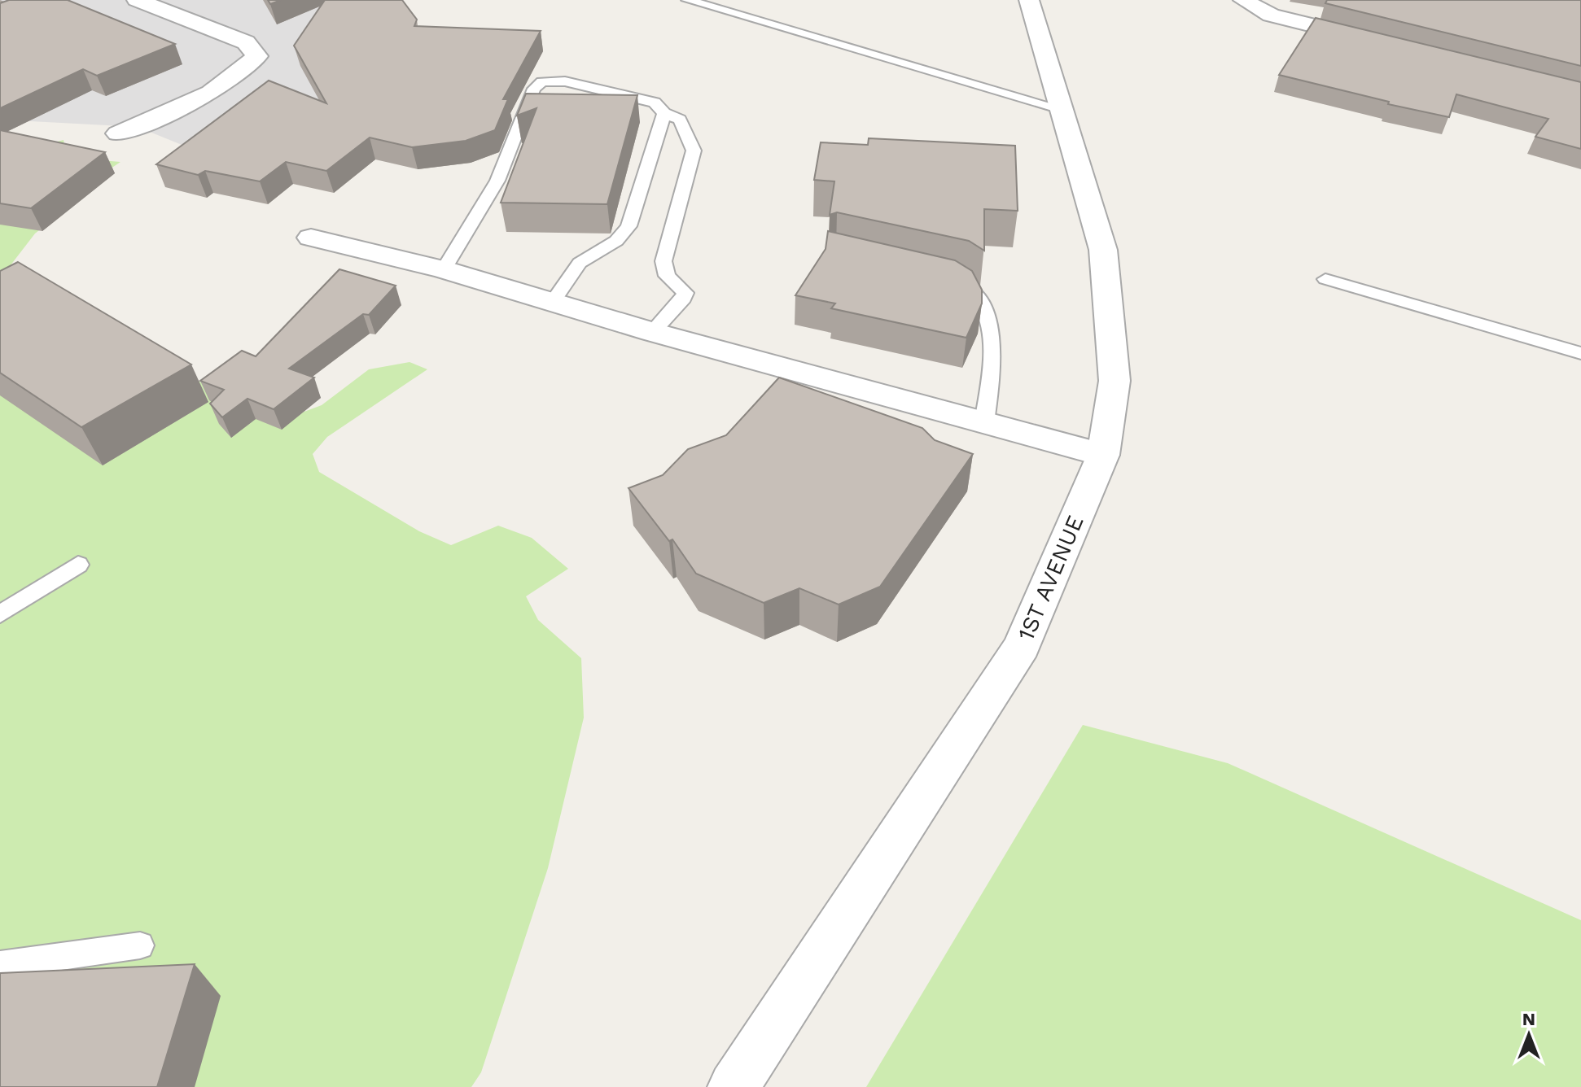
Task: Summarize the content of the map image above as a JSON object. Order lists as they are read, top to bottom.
{
  "streets": {
    "street": ["1ST AVENUE"]
  },
  "north": "top"
}
